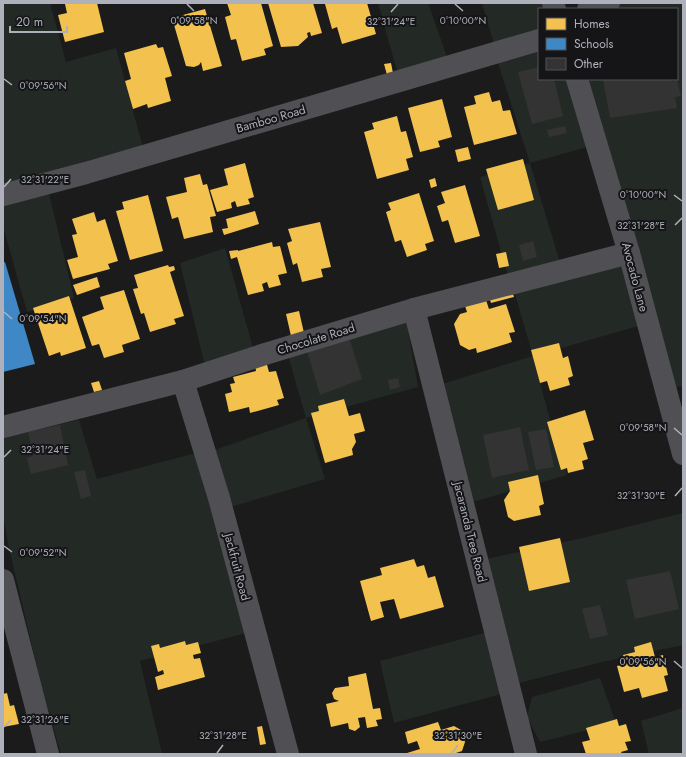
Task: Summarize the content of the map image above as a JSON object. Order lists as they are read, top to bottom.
{
  "streets": {
    "street": [
      "Bamboo Road",
      "Avocado Lane",
      "Chocolate Road",
      "Jacaranda Tree Road",
      "Jackfruit Road"
    ]
  },
  "crossings": [
    ["Avocado Lane", "Chocolate Road"],
    ["Chocolate Road", "Jacaranda Tree Road"],
    ["Chocolate Road", "Jackfruit Road"]
  ],
  "legend": ["Homes", "Schools", "Other"],
  "scale_bar": "20 m",
  "coordinates": [
    "0°09'58\"N",
    "0°10'00\"N",
    "32°31'24\"E",
    "0°09'56\"N",
    "32°31'22\"E",
    "32°31'28\"E",
    "0°09'54\"N",
    "32°31'30\"E",
    "0°09'52\"N",
    "32°31'26\"E"
  ]
}
